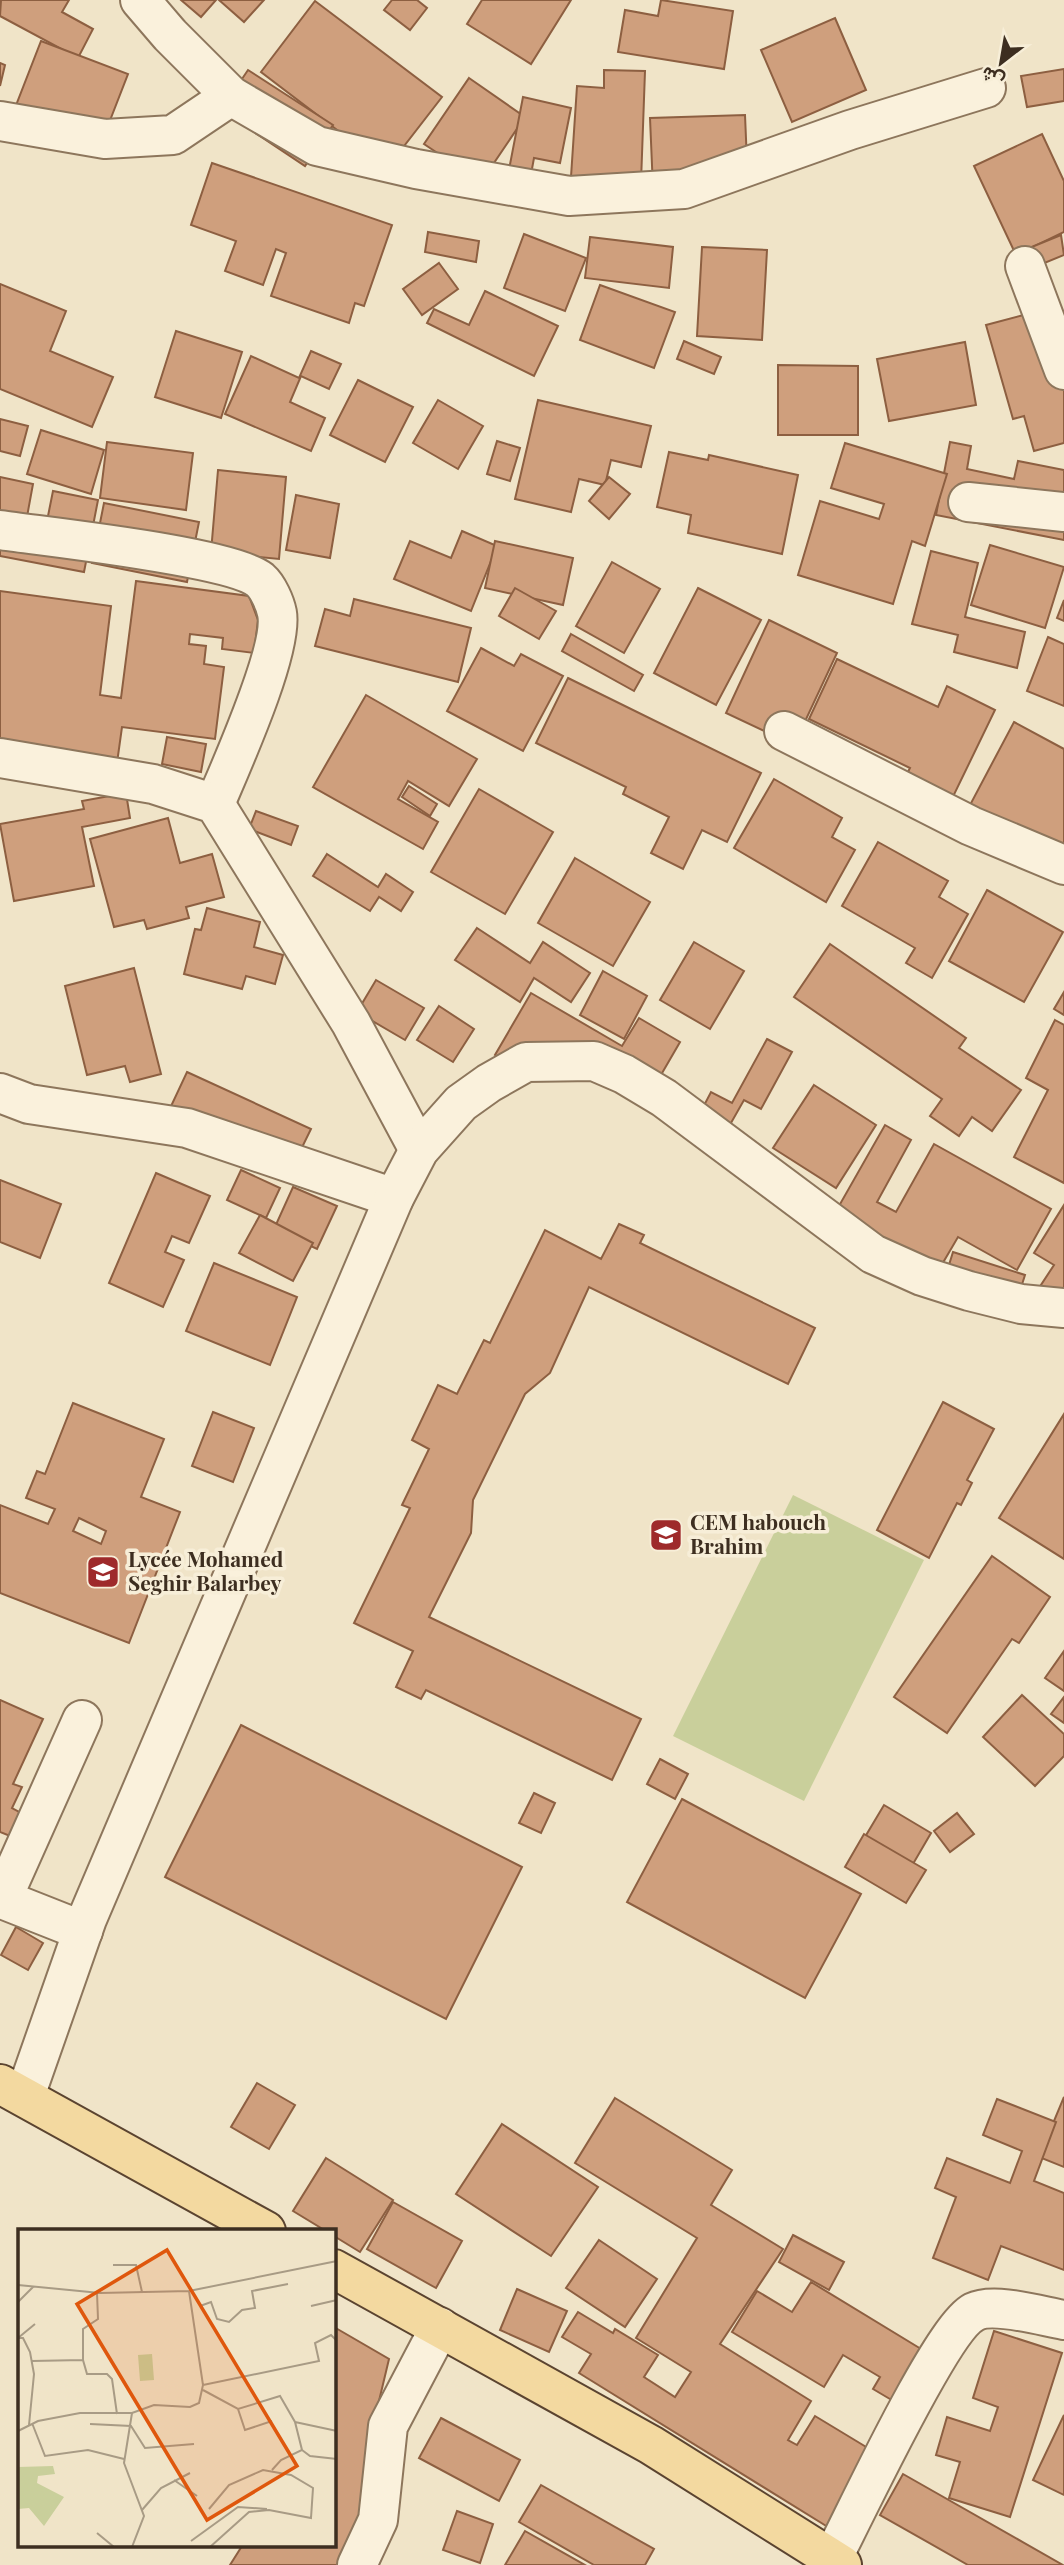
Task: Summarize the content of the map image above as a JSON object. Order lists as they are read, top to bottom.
{
  "places": {
    "school or university": ["CEM habouch Brahim", "Lycée Mohamed Seghir Balarbey"]
  },
  "north": "bottom left"
}
